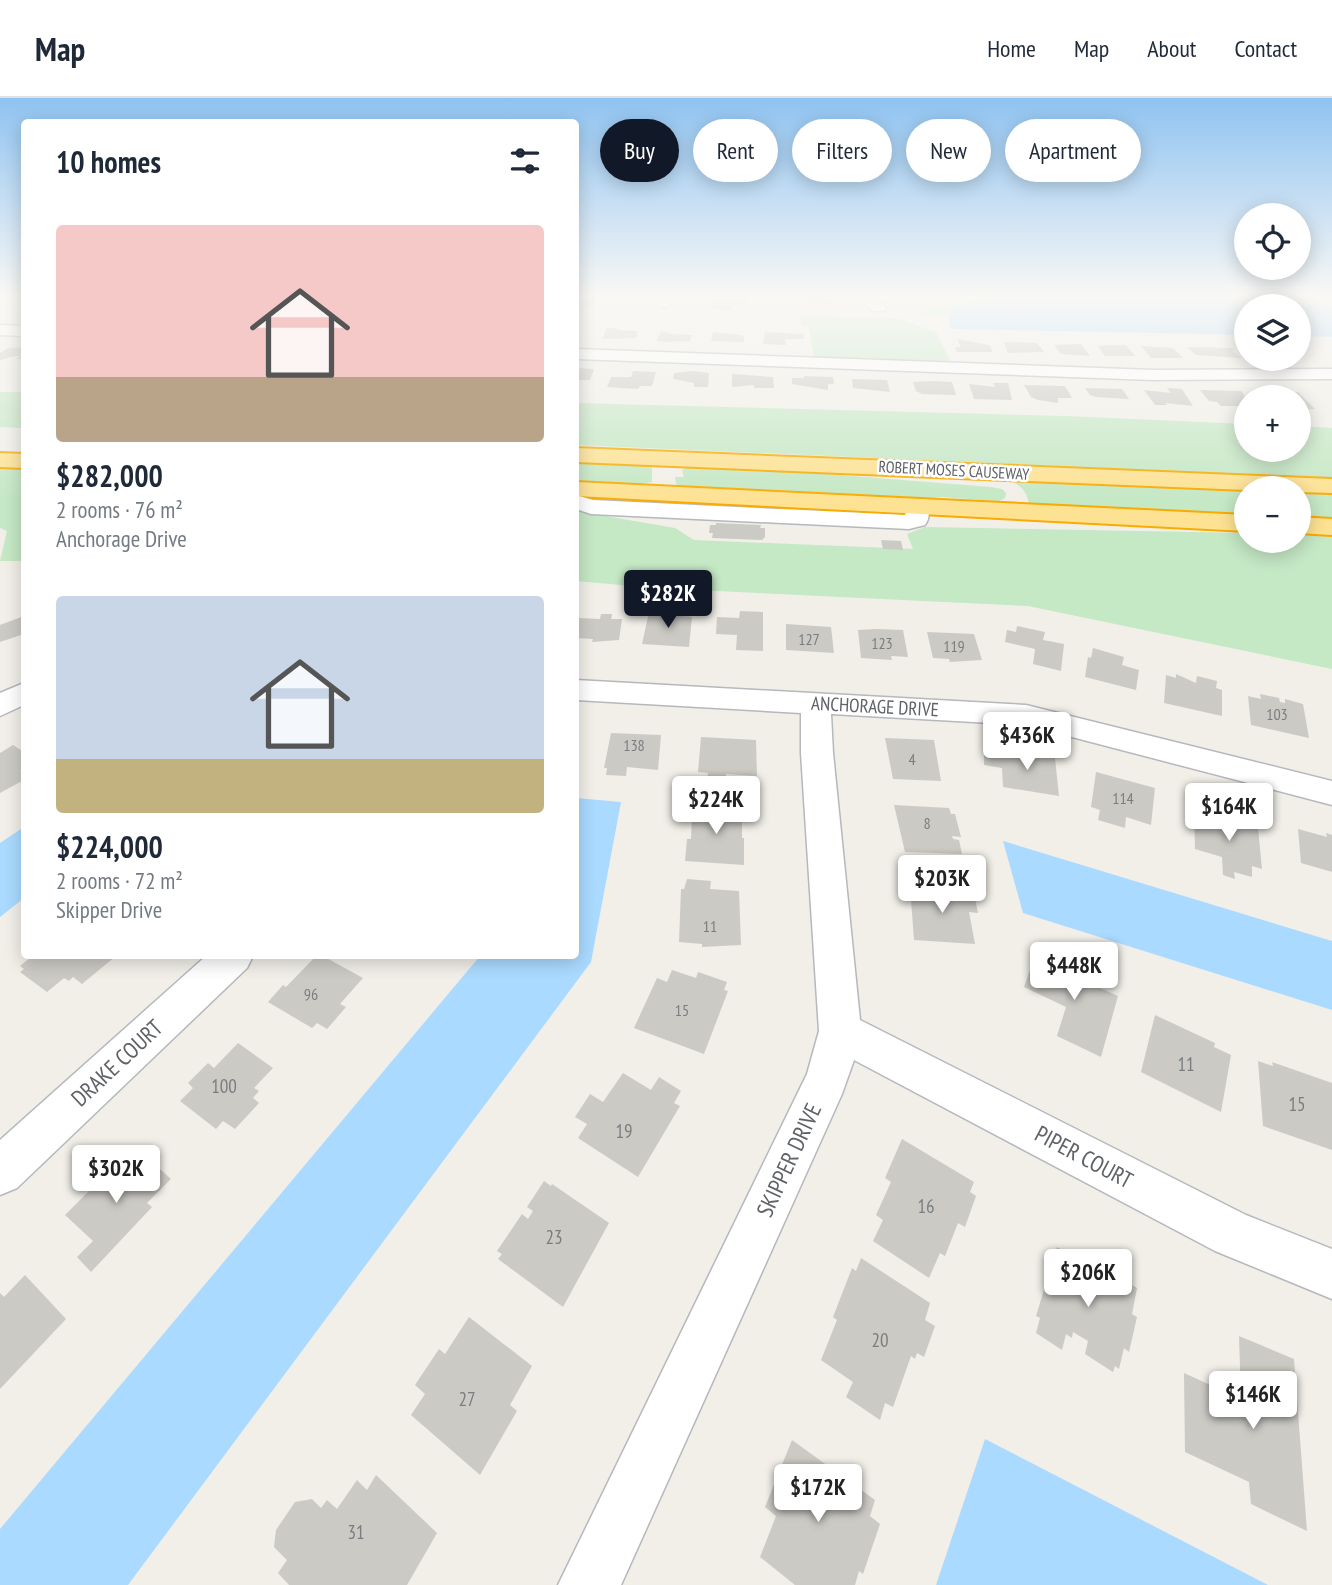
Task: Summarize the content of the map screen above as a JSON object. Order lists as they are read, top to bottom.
{
  "streets": {
    "highway": ["ROBERT MOSES CAUSEWAY"],
    "street": [
      "ANCHORAGE DRIVE",
      "DRAKE COURT",
      "PIPER COURT",
      "SKIPPER DRIVE"
    ]
  },
  "crossings": [
    ["ANCHORAGE DRIVE", "SKIPPER DRIVE"],
    ["PIPER COURT", "SKIPPER DRIVE"]
  ],
  "house_numbers": [
    "127",
    "123",
    "119",
    "103",
    "138",
    "4",
    "114",
    "8",
    "11",
    "96",
    "15",
    "11",
    "100",
    "15",
    "19",
    "16",
    "23",
    "20",
    "27",
    "31"
  ],
  "page": {
    "header": "Map",
    "nav": [
      "Home",
      "Map",
      "About",
      "Contact"
    ],
    "chip": [
      "Buy",
      "Rent",
      "Filters",
      "New",
      "Apartment"
    ],
    "heading": "10 homes",
    "map_buttons": ["+", "−"],
    "list": [
      {
        "name": "$282,000",
        "note": "2 rooms · 76 m² · Anchorage Drive"
      },
      {
        "name": "$224,000",
        "note": "2 rooms · 72 m² · Skipper Drive"
      }
    ],
    "price": [
      "$282K",
      "$436K",
      "$224K",
      "$164K",
      "$203K",
      "$448K",
      "$302K",
      "$206K",
      "$146K",
      "$172K"
    ]
  }
}
